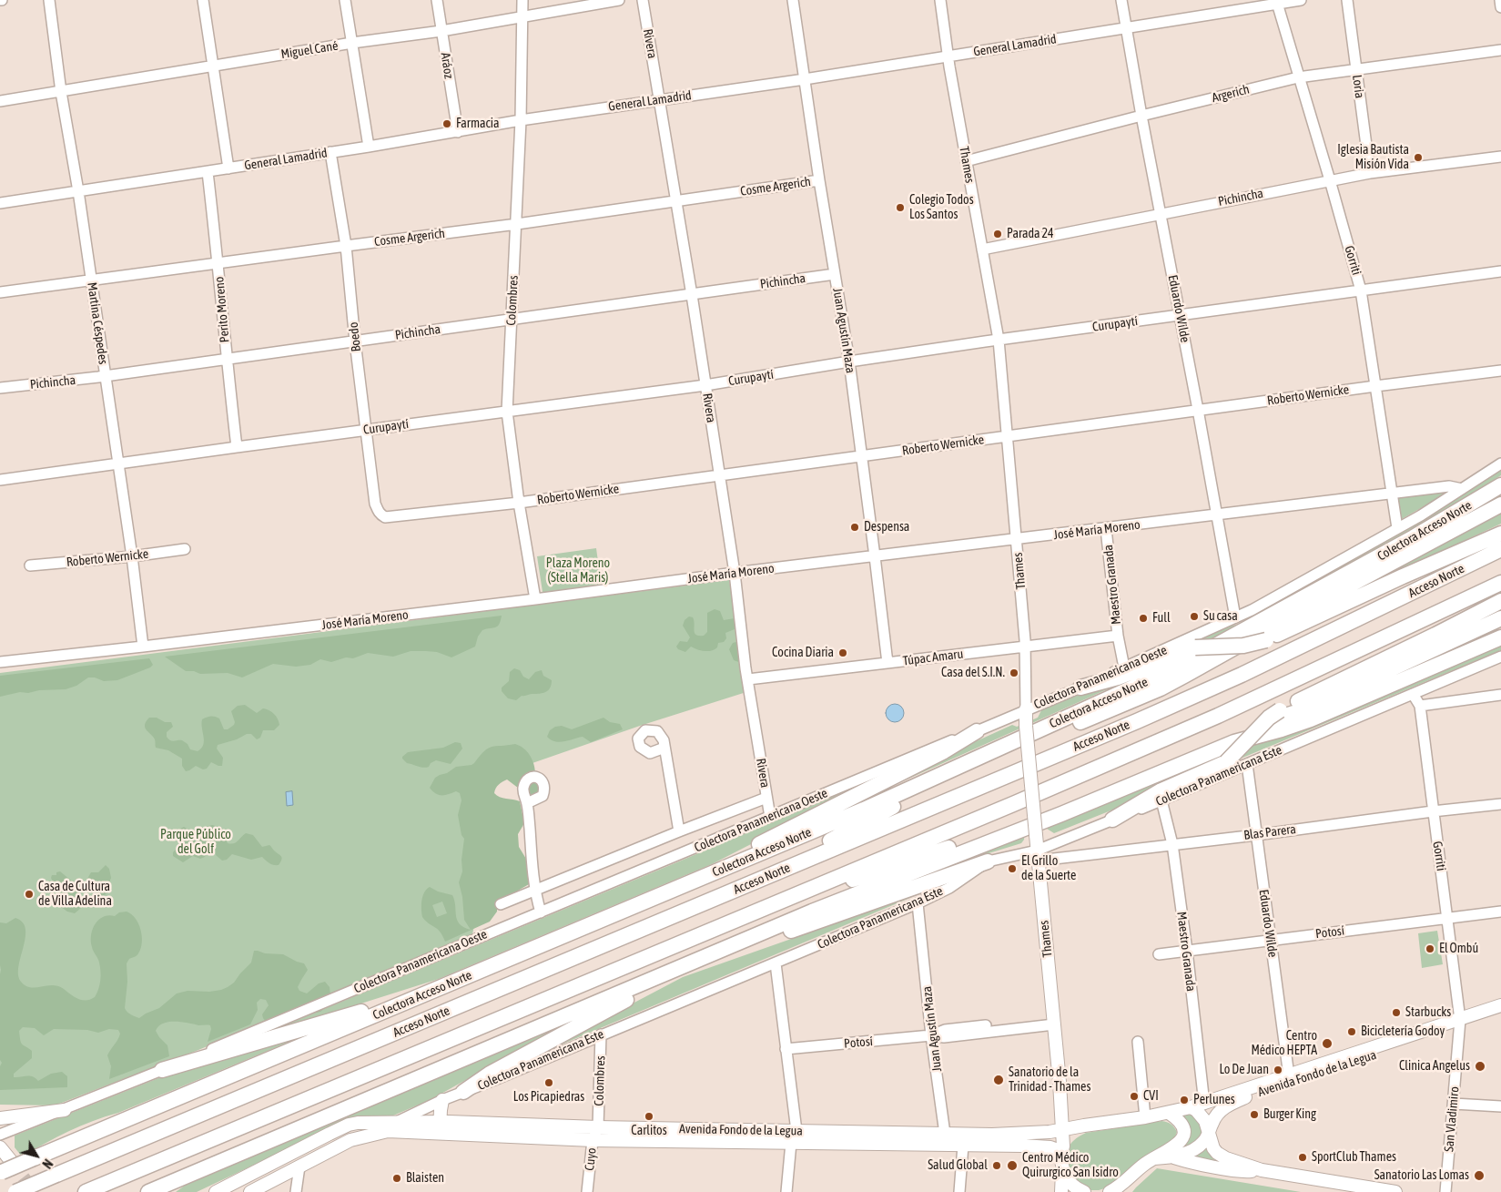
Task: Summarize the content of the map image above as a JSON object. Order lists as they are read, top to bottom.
{
  "streets": {
    "highway": ["Colectora Acceso Norte", "Acceso Norte"],
    "main road": ["Thames", "Avenida Fondo de la Legua"],
    "street": [
      "Rivera",
      "General Lamadrid",
      "Miguel Cané",
      "Aráoz",
      "Loria",
      "Argerich",
      "Cosme Argerich",
      "Pichincha",
      "Gorriti",
      "Colombres",
      "Eduardo Wilde",
      "Perito Moreno",
      "Martina Céspedes",
      "Curupaytí",
      "Juan Agustín Maza",
      "Boedo",
      "Roberto Wernicke",
      "José María Moreno",
      "Maestro Granada",
      "Túpac Amaru",
      "Colectora Panamericana Oeste",
      "Colectora Panamericana Este",
      "Blas Parera",
      "Potosí",
      "San Vladimiro",
      "Cuyo"
    ]
  },
  "crossings": [
    ["Rivera", "General Lamadrid"],
    ["Rivera", "Cosme Argerich"],
    ["Rivera", "Pichincha"],
    ["Rivera", "Curupaytí"],
    ["Rivera", "Roberto Wernicke"],
    ["Rivera", "José María Moreno"],
    ["Rivera", "Túpac Amaru"],
    ["Rivera", "Colectora Panamericana Oeste"],
    ["General Lamadrid", "Aráoz"],
    ["General Lamadrid", "Thames"],
    ["General Lamadrid", "Gorriti"],
    ["General Lamadrid", "Colombres"],
    ["General Lamadrid", "Eduardo Wilde"],
    ["General Lamadrid", "Perito Moreno"],
    ["General Lamadrid", "Martina Céspedes"],
    ["General Lamadrid", "Juan Agustín Maza"],
    ["General Lamadrid", "Boedo"],
    ["Miguel Cané", "Aráoz"],
    ["Miguel Cané", "Colombres"],
    ["Miguel Cané", "Martina Céspedes"],
    ["Loria", "Argerich"],
    ["Loria", "Pichincha"],
    ["Argerich", "Thames"],
    ["Argerich", "Gorriti"],
    ["Argerich", "Eduardo Wilde"],
    ["Thames", "Pichincha"],
    ["Thames", "Curupaytí"],
    ["Thames", "Roberto Wernicke"],
    ["Thames", "José María Moreno"],
    ["Thames", "Túpac Amaru"],
    ["Thames", "Colectora Panamericana Oeste"],
    ["Thames", "Colectora Panamericana Este"],
    ["Thames", "Blas Parera"],
    ["Thames", "Potosí"],
    ["Thames", "Avenida Fondo de la Legua"],
    ["Cosme Argerich", "Colombres"],
    ["Cosme Argerich", "Perito Moreno"],
    ["Cosme Argerich", "Martina Céspedes"],
    ["Cosme Argerich", "Juan Agustín Maza"],
    ["Cosme Argerich", "Boedo"],
    ["Pichincha", "Gorriti"],
    ["Pichincha", "Colombres"],
    ["Pichincha", "Eduardo Wilde"],
    ["Pichincha", "Perito Moreno"],
    ["Pichincha", "Martina Céspedes"],
    ["Pichincha", "Juan Agustín Maza"],
    ["Pichincha", "Boedo"],
    ["Gorriti", "Curupaytí"],
    ["Gorriti", "Roberto Wernicke"],
    ["Gorriti", "José María Moreno"],
    ["Gorriti", "Colectora Panamericana Oeste"],
    ["Gorriti", "Colectora Panamericana Este"],
    ["Gorriti", "Blas Parera"],
    ["Gorriti", "Potosí"],
    ["Gorriti", "Avenida Fondo de la Legua"],
    ["Gorriti", "San Vladimiro"],
    ["Colombres", "Curupaytí"],
    ["Colombres", "Roberto Wernicke"],
    ["Colombres", "José María Moreno"],
    ["Colombres", "Colectora Panamericana Este"],
    ["Colombres", "Avenida Fondo de la Legua"],
    ["Colombres", "Cuyo"],
    ["Eduardo Wilde", "Curupaytí"],
    ["Eduardo Wilde", "Roberto Wernicke"],
    ["Eduardo Wilde", "José María Moreno"],
    ["Eduardo Wilde", "Colectora Panamericana Oeste"],
    ["Eduardo Wilde", "Colectora Panamericana Este"],
    ["Eduardo Wilde", "Blas Parera"],
    ["Eduardo Wilde", "Potosí"],
    ["Eduardo Wilde", "Avenida Fondo de la Legua"],
    ["Perito Moreno", "Curupaytí"],
    ["Martina Céspedes", "Curupaytí"],
    ["Martina Céspedes", "Roberto Wernicke"],
    ["Martina Céspedes", "José María Moreno"],
    ["Curupaytí", "Juan Agustín Maza"],
    ["Curupaytí", "Boedo"],
    ["Juan Agustín Maza", "Roberto Wernicke"],
    ["Juan Agustín Maza", "José María Moreno"],
    ["Juan Agustín Maza", "Túpac Amaru"],
    ["Juan Agustín Maza", "Colectora Panamericana Este"],
    ["Juan Agustín Maza", "Potosí"],
    ["Juan Agustín Maza", "Avenida Fondo de la Legua"],
    ["Boedo", "Roberto Wernicke"],
    ["José María Moreno", "Maestro Granada"],
    ["José María Moreno", "Colectora Panamericana Oeste"],
    ["Maestro Granada", "Túpac Amaru"],
    ["Maestro Granada", "Colectora Panamericana Oeste"],
    ["Maestro Granada", "Colectora Panamericana Este"],
    ["Maestro Granada", "Blas Parera"],
    ["Maestro Granada", "Potosí"],
    ["Maestro Granada", "Avenida Fondo de la Legua"],
    ["Colectora Panamericana Este", "Blas Parera"],
    ["Colectora Panamericana Este", "Avenida Fondo de la Legua"],
    ["Avenida Fondo de la Legua", "San Vladimiro"],
    ["Avenida Fondo de la Legua", "Cuyo"]
  ],
  "parks": ["Plaza Moreno (Stella Maris)", "Parque Público del Golf"],
  "places": [
    "Farmacia",
    "Iglesia Bautista Misión Vida",
    "Colegio Todos Los Santos",
    "Parada 24",
    "Despensa",
    "Su casa",
    "Full",
    "Cocina Diaria",
    "Casa del S.I.N.",
    "El Grillo de la Suerte",
    "Casa de Cultura de Villa Adelina",
    "El Ombú",
    "Starbucks",
    "Bicicletería Godoy",
    "Centro Médico HEPTA",
    "Clinica Angelus",
    "Lo De Juan",
    "Sanatorio de la Trinidad - Thames",
    "Los Picapiedras",
    "CVI",
    "Perlunes",
    "Burger King",
    "Carlitos",
    "SportClub Thames",
    "Salud Global",
    "Centro Médico Quirurgico San Isidro",
    "Sanatorio Las Lomas",
    "Blaisten"
  ],
  "north": "bottom right"
}
